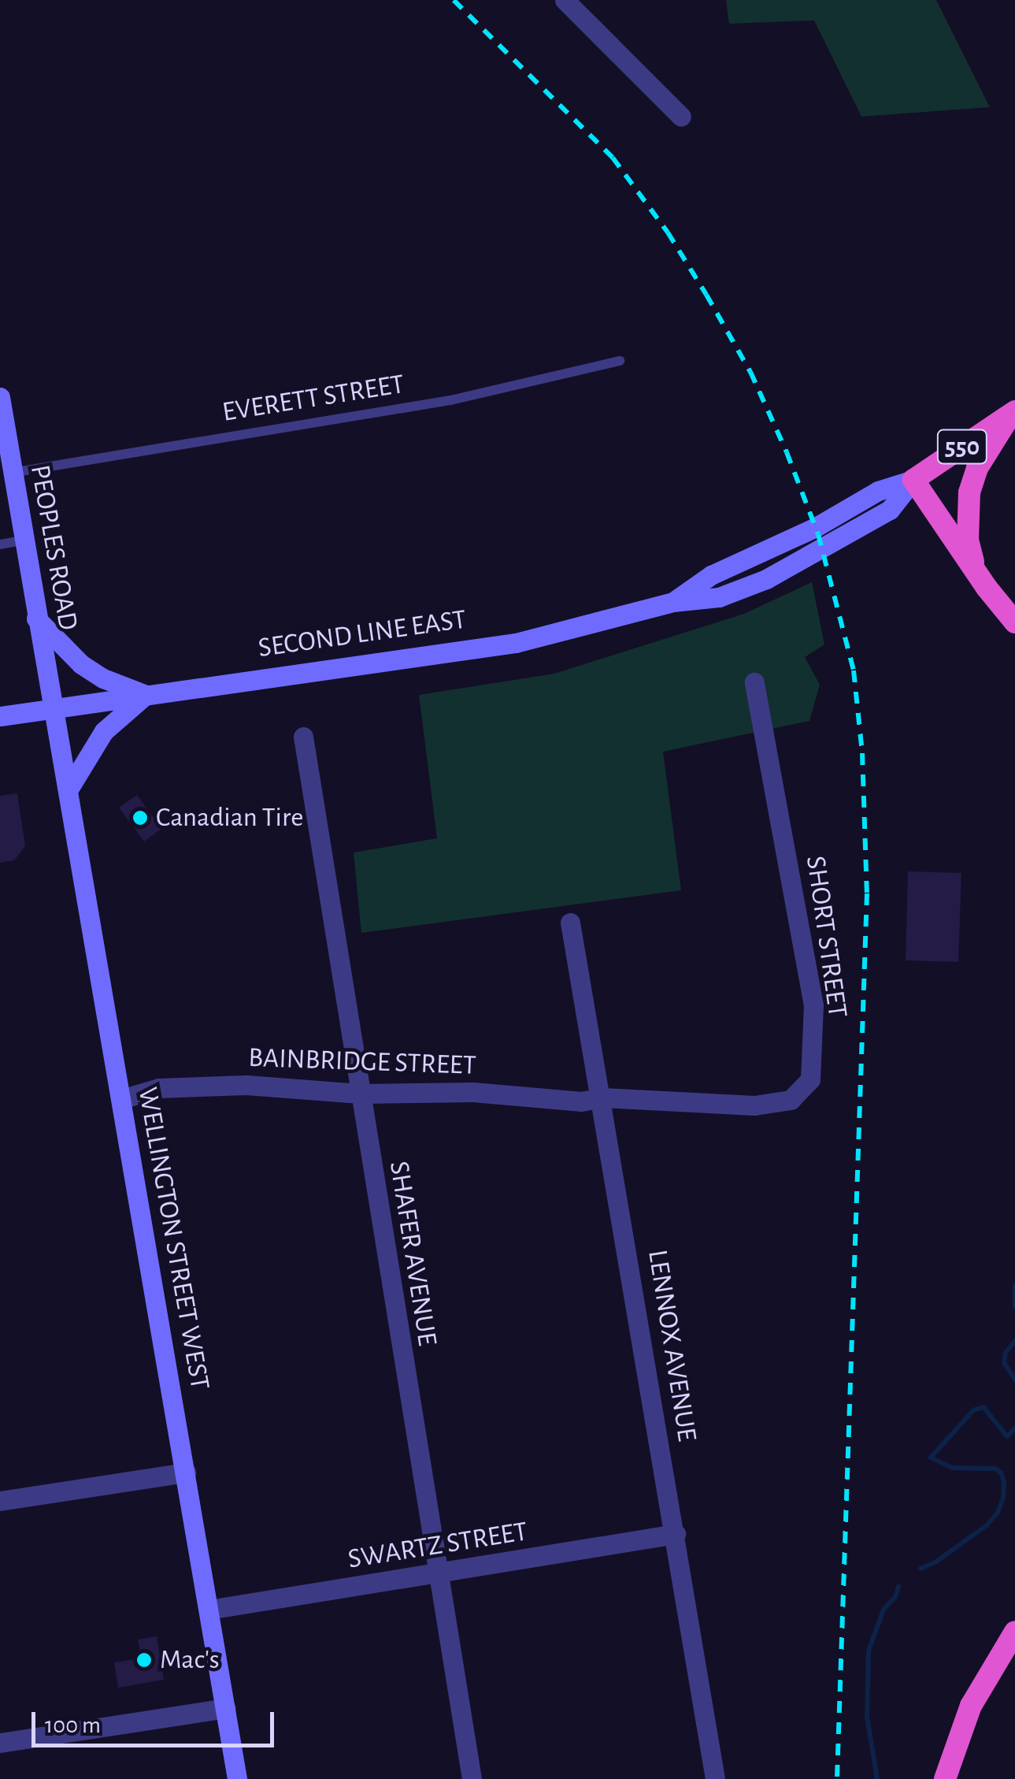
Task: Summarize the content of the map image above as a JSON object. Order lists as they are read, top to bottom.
{
  "streets": {
    "highway": ["550", "SECOND LINE EAST"],
    "main road": ["PEOPLES ROAD", "WELLINGTON STREET WEST"],
    "street": [
      "SHORT STREET",
      "BAINBRIDGE STREET",
      "SHAFER AVENUE",
      "LENNOX AVENUE",
      "SWARTZ STREET"
    ],
    "lane": ["EVERETT STREET"]
  },
  "crossings": [
    ["EVERETT STREET", "PEOPLES ROAD"],
    ["550", "PEOPLES ROAD"],
    ["550", "SECOND LINE EAST"],
    ["550", "WELLINGTON STREET WEST"],
    ["PEOPLES ROAD", "SECOND LINE EAST"],
    ["PEOPLES ROAD", "WELLINGTON STREET WEST"],
    ["SECOND LINE EAST", "WELLINGTON STREET WEST"],
    ["SHORT STREET", "BAINBRIDGE STREET"],
    ["SHORT STREET", "LENNOX AVENUE"],
    ["BAINBRIDGE STREET", "WELLINGTON STREET WEST"],
    ["BAINBRIDGE STREET", "SHAFER AVENUE"],
    ["BAINBRIDGE STREET", "LENNOX AVENUE"],
    ["WELLINGTON STREET WEST", "SWARTZ STREET"],
    ["SHAFER AVENUE", "SWARTZ STREET"],
    ["LENNOX AVENUE", "SWARTZ STREET"]
  ],
  "places": ["Canadian Tire", "Mac's"],
  "scale_bar": "100 m"
}
